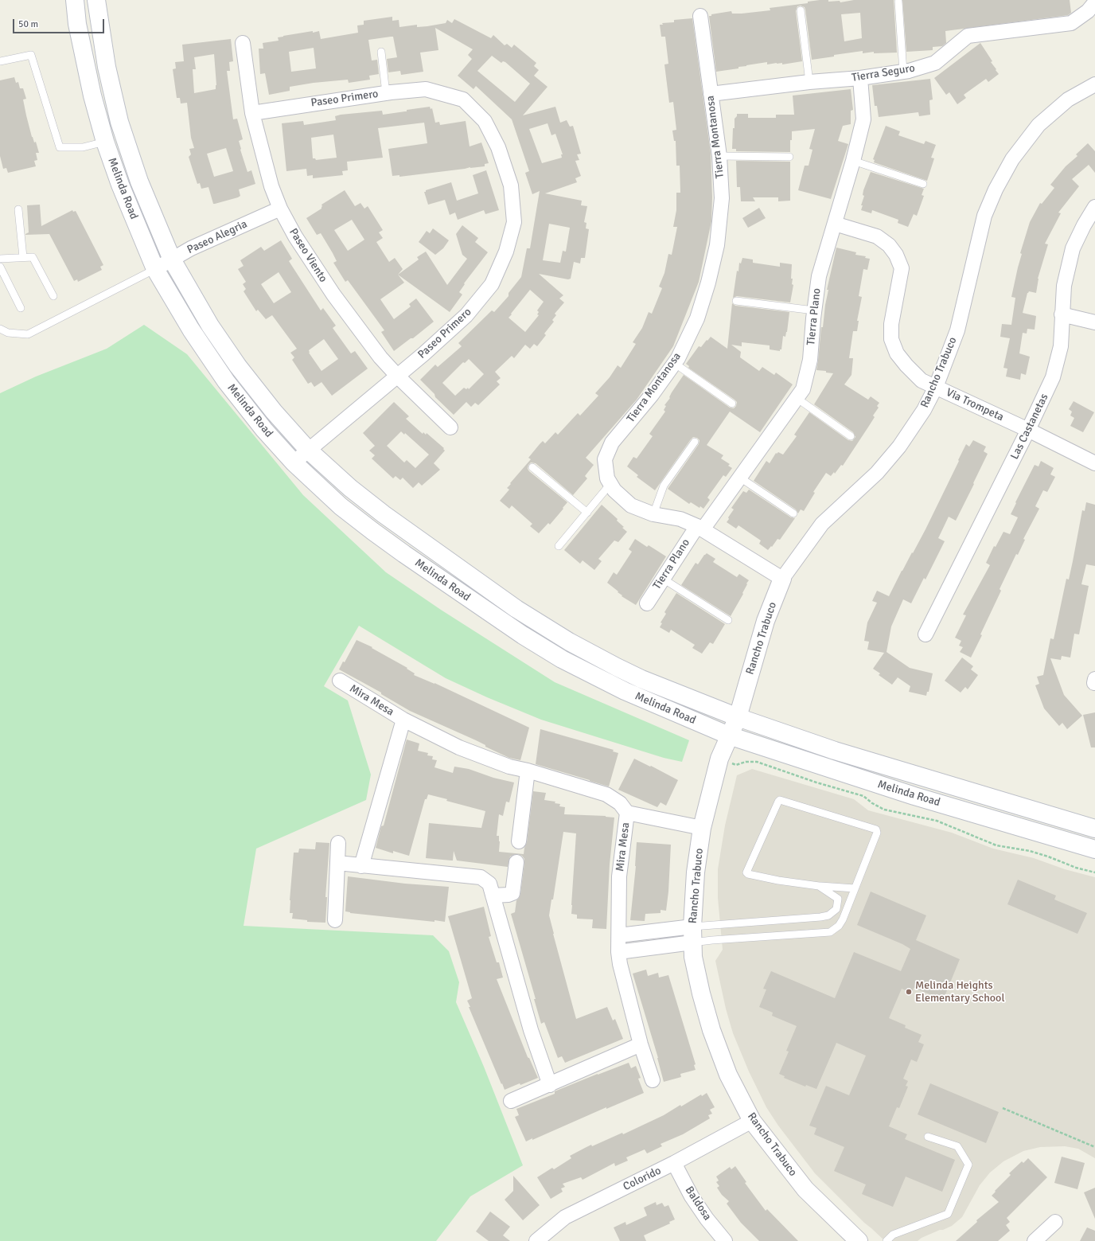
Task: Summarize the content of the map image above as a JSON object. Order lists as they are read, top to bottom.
{
  "streets": {
    "main road": ["Melinda Road", "Rancho Trabuco"],
    "street": [
      "Tierra Seguro",
      "Paseo Primero",
      "Tierra Montanosa",
      "Paseo Alegria",
      "Paseo Viento",
      "Tierra Plano",
      "Via Trompeta",
      "Las Castanetas",
      "Mira Mesa",
      "Colorido",
      "Baldosa"
    ]
  },
  "crossings": [
    ["Tierra Seguro", "Tierra Montanosa"],
    ["Tierra Seguro", "Tierra Plano"],
    ["Paseo Primero", "Melinda Road"],
    ["Paseo Primero", "Paseo Viento"],
    ["Tierra Montanosa", "Tierra Plano"],
    ["Tierra Montanosa", "Rancho Trabuco"],
    ["Melinda Road", "Paseo Alegria"],
    ["Melinda Road", "Rancho Trabuco"],
    ["Paseo Alegria", "Paseo Viento"],
    ["Tierra Plano", "Via Trompeta"],
    ["Rancho Trabuco", "Via Trompeta"],
    ["Rancho Trabuco", "Colorido"],
    ["Via Trompeta", "Las Castanetas"],
    ["Colorido", "Baldosa"]
  ],
  "places": ["Melinda Heights Elementary School"],
  "scale_bar": "50 m"
}
